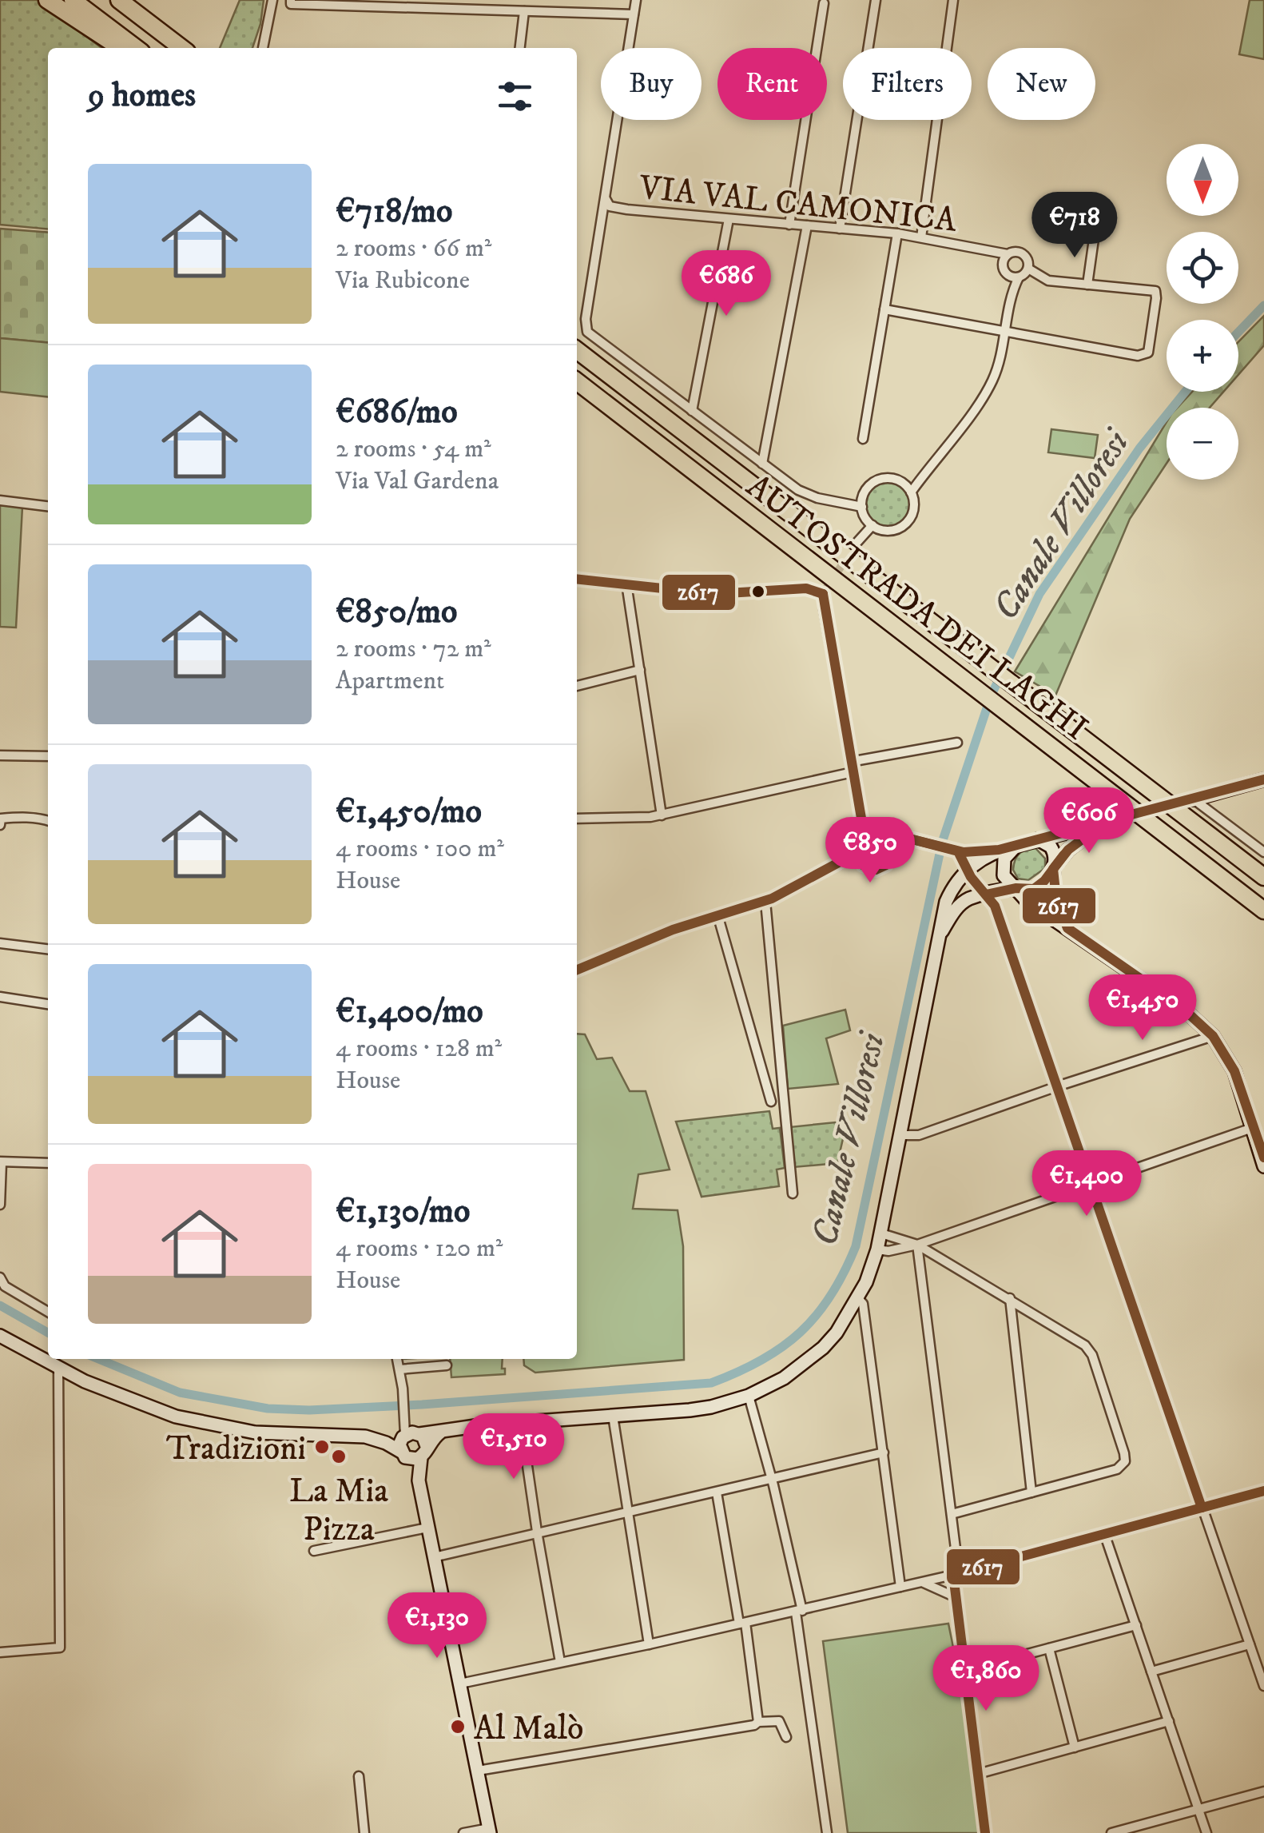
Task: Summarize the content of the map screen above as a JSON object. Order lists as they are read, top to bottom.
{
  "streets": {
    "highway": ["AUTOSTRADA DEI LAGHI"],
    "street": ["VIA VAL CAMONICA"]
  },
  "water": ["Canale Villoresi"],
  "places": ["Tradizioni", "La Mia Pizza", "Al Malò"],
  "lines": ["transit line z617"],
  "north": "bottom",
  "page": {
    "chip": [
      "Buy",
      "Rent",
      "Filters",
      "New"
    ],
    "heading": "9 homes",
    "map_buttons": ["+", "−"],
    "list": [
      {
        "name": "€718/mo",
        "note": "2 rooms · 66 m² · Via Rubicone"
      },
      {
        "name": "€686/mo",
        "note": "2 rooms · 54 m² · Via Val Gardena"
      },
      {
        "name": "€850/mo",
        "note": "2 rooms · 72 m² · Apartment"
      },
      {
        "name": "€1,450/mo",
        "note": "4 rooms · 100 m² · House"
      },
      {
        "name": "€1,400/mo",
        "note": "4 rooms · 128 m² · House"
      },
      {
        "name": "€1,130/mo",
        "note": "4 rooms · 120 m² · House"
      }
    ],
    "price": [
      "€718",
      "€686",
      "€606",
      "€850",
      "€1,450",
      "€1,400",
      "€1,510",
      "€1,130",
      "€1,860"
    ]
  }
}
